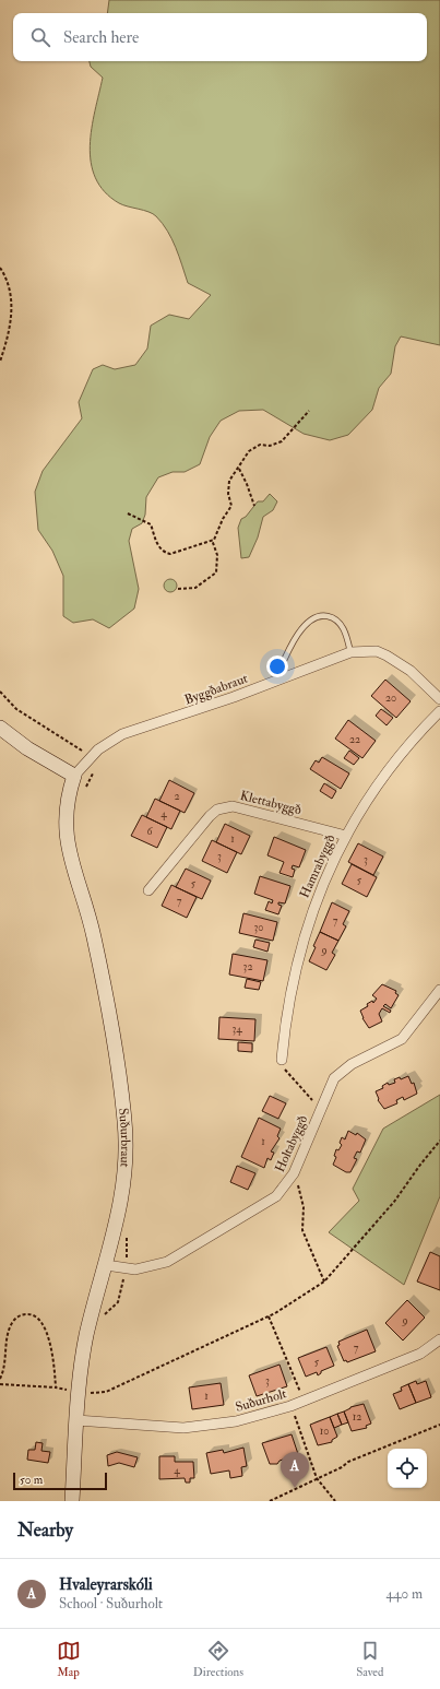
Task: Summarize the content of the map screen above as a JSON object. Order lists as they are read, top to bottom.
{
  "streets": {
    "street": [
      "Byggðabraut",
      "Klettabyggð",
      "Hamrabyggð",
      "Suðurbraut",
      "Holtabyggð",
      "Suðurholt"
    ]
  },
  "crossings": [
    ["Byggðabraut", "Suðurbraut"],
    ["Klettabyggð", "Hamrabyggð"],
    ["Suðurbraut", "Holtabyggð"],
    ["Suðurbraut", "Suðurholt"]
  ],
  "house_numbers": [
    "20",
    "22",
    "2",
    "4",
    "6",
    "1",
    "3",
    "3",
    "5",
    "5",
    "7",
    "7",
    "30",
    "9",
    "32",
    "34",
    "1",
    "9",
    "7",
    "5",
    "3",
    "1",
    "12",
    "10",
    "4"
  ],
  "scale_bar": "50 m",
  "page": {
    "search": "Search here",
    "pins": "A",
    "scale": "50 m",
    "heading": "Nearby",
    "list": [
      {
        "mark": "A",
        "name": "Hvaleyrarskóli",
        "note": "School · Suðurholt",
        "value": "440 m"
      }
    ],
    "nav": ["Map", "Directions", "Saved"]
  }
}
